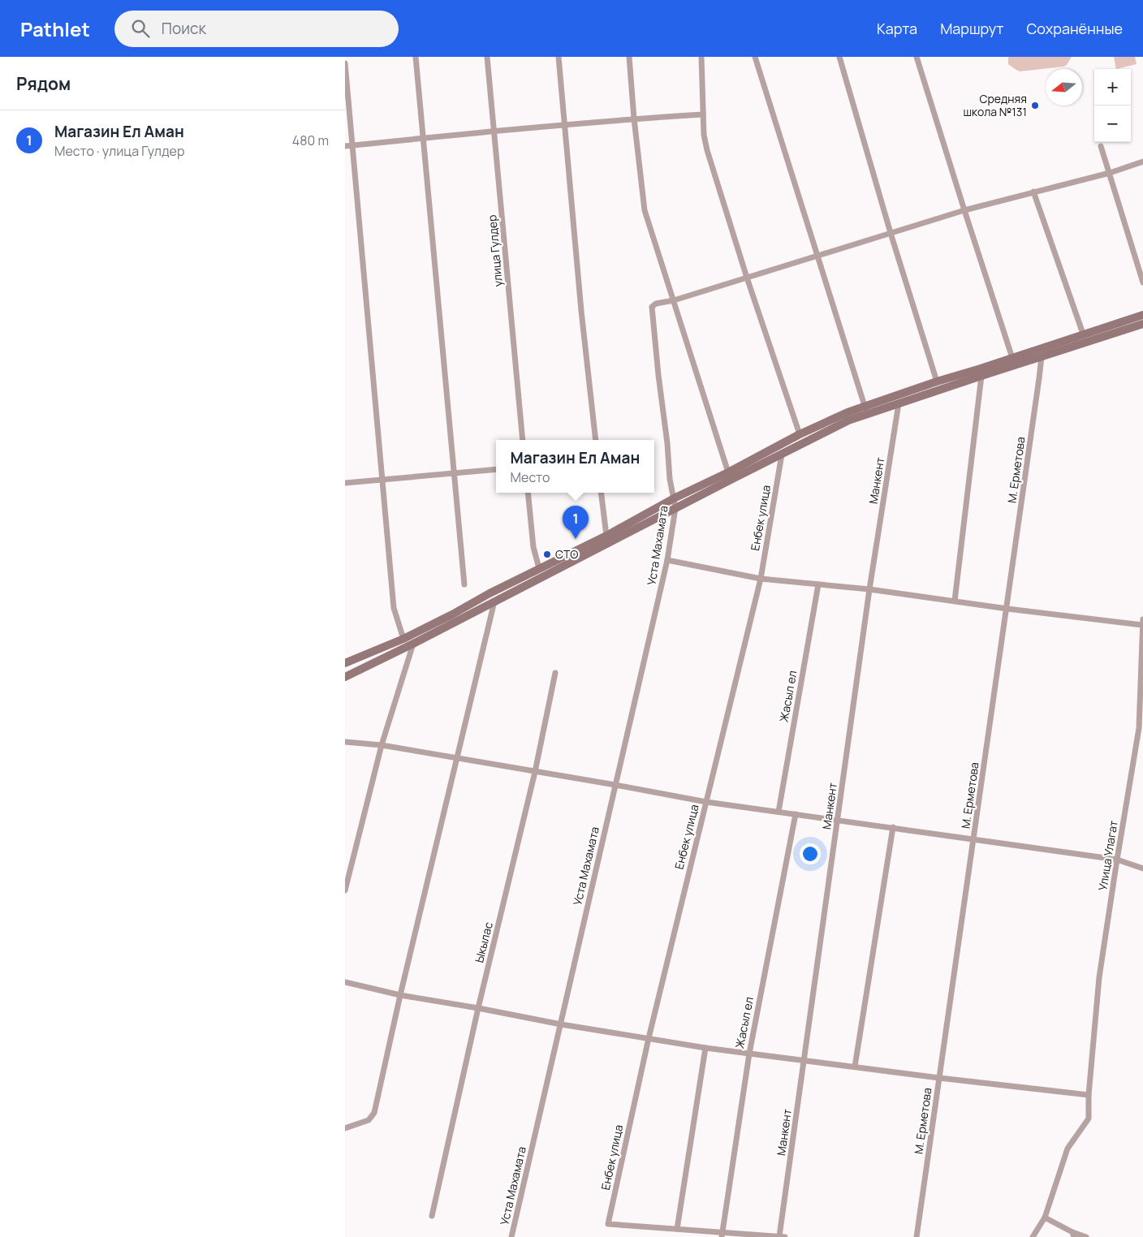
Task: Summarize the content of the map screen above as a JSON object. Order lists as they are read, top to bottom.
{
  "streets": {
    "street": [
      "улица Гулдер",
      "М. Ерметова",
      "Манкент",
      "Енбек улица",
      "Уста Махамата",
      "Жасыл ел",
      "Улица Улагат",
      "Ыкылас"
    ]
  },
  "places": ["Средняя школа №131", "СТО"],
  "north": "left",
  "page": {
    "header": "Pathlet",
    "search": "Поиск",
    "nav": ["Карта", "Маршрут", "Сохранённые"],
    "heading": "Рядом",
    "map_buttons": ["+", "−"],
    "list": [
      {
        "mark": "1",
        "name": "Магазин Ел Аман",
        "note": "Место · улица Гулдер",
        "value": "480 m"
      }
    ],
    "popup": ["Магазин Ел Аман", "Место"],
    "pins": "1"
  }
}
